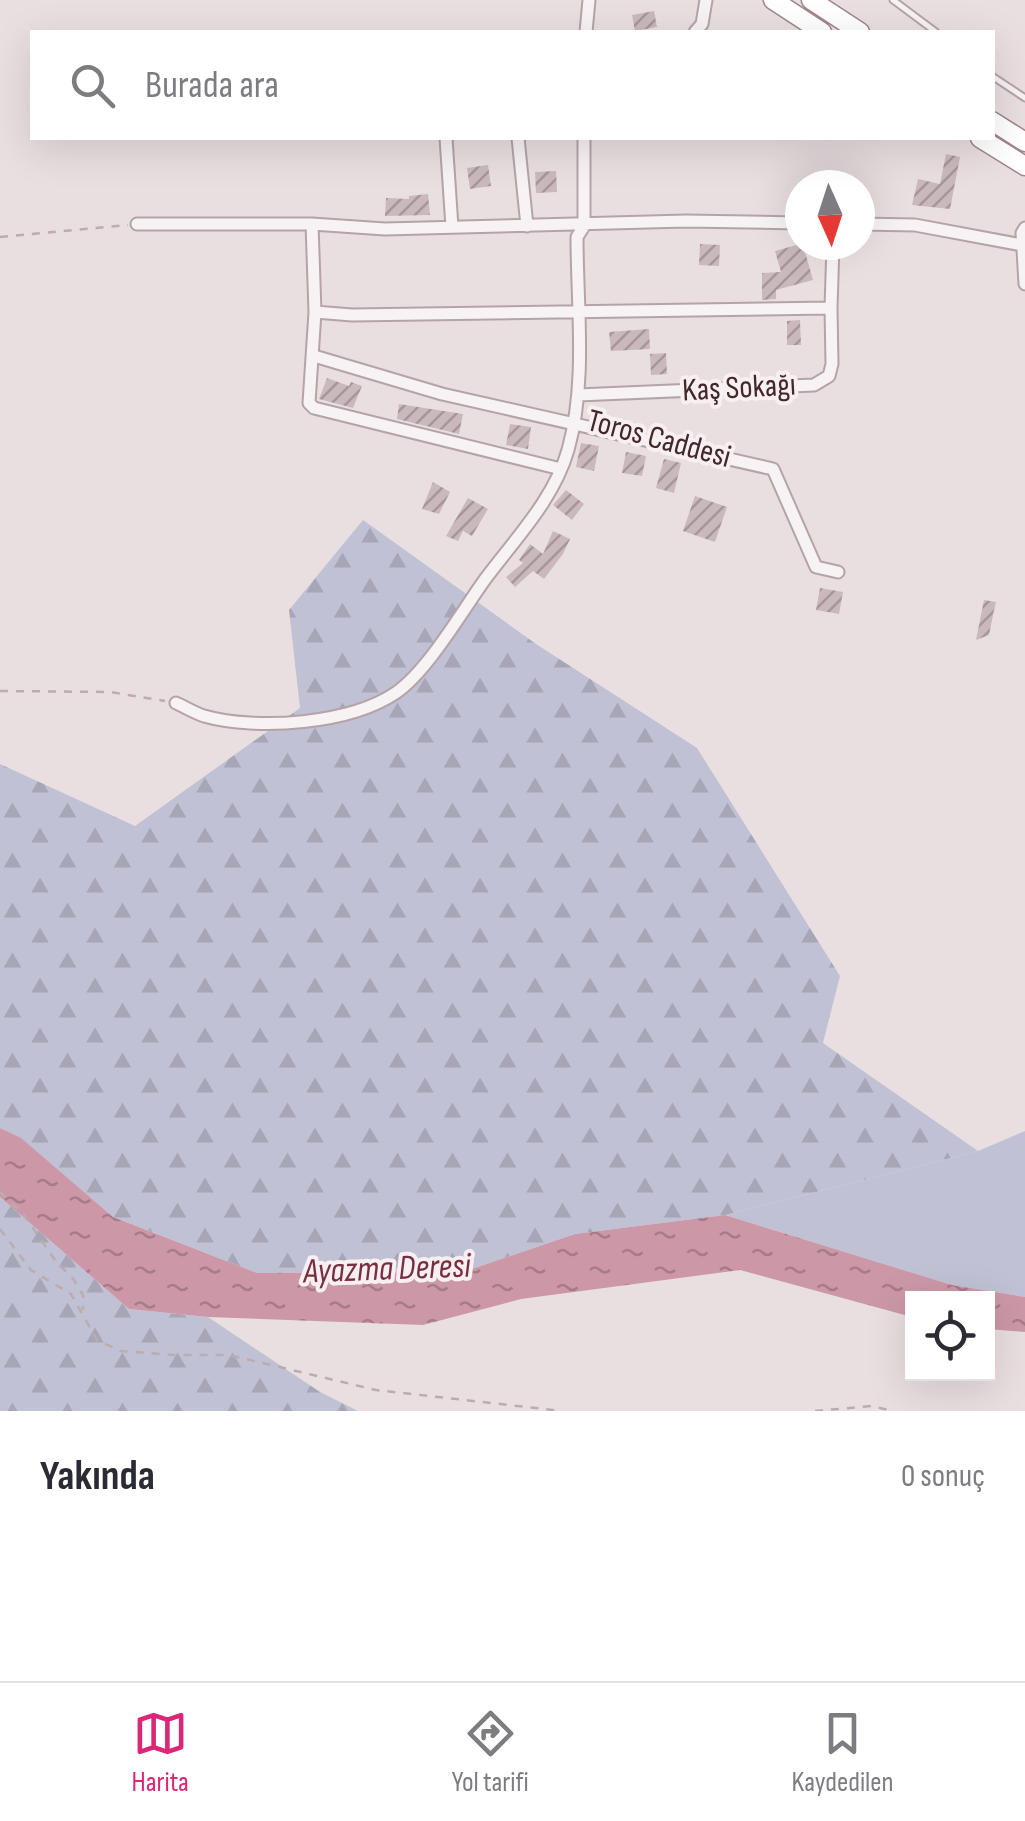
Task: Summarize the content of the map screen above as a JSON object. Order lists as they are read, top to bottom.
{
  "streets": {
    "street": ["Kaş Sokağı", "Toros Caddesi"]
  },
  "crossings": [
    ["Kaş Sokağı", "Toros Caddesi"]
  ],
  "water": ["Ayazma Deresi"],
  "north": "bottom",
  "page": {
    "search": "Burada ara",
    "heading": ["Yakında", "0 sonuç"],
    "nav": ["Harita", "Yol tarifi", "Kaydedilen"]
  }
}
